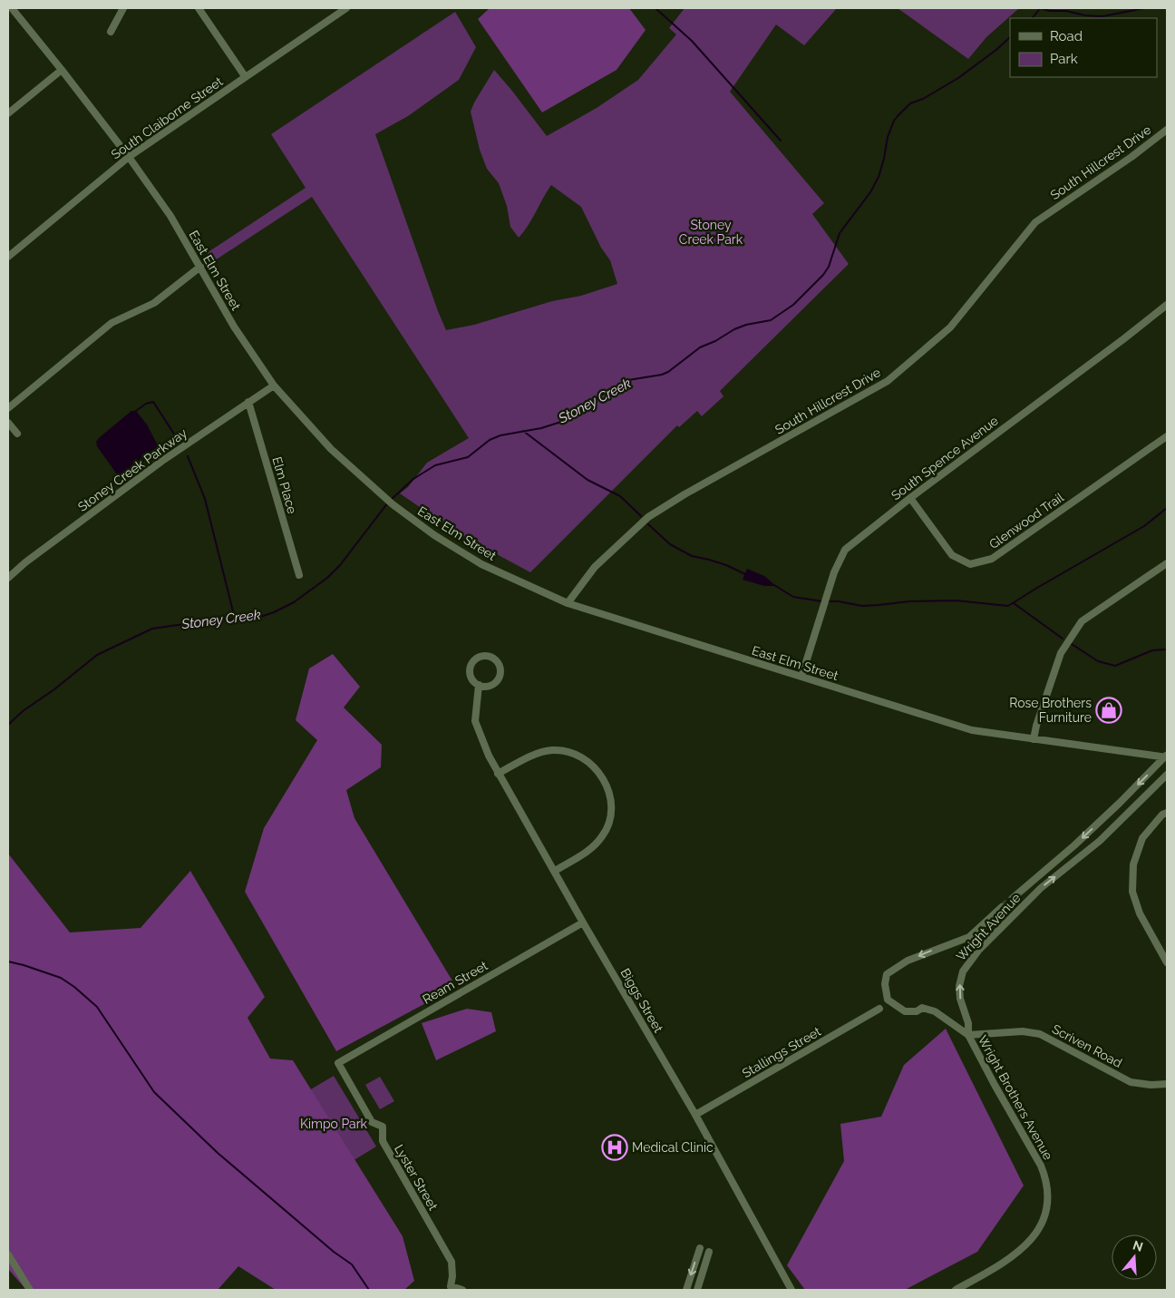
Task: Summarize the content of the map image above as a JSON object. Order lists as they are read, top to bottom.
{
  "streets": {
    "street": [
      "South Claiborne Street",
      "South Hillcrest Drive",
      "East Elm Street",
      "South Spence Avenue",
      "Stoney Creek Parkway",
      "Elm Place",
      "Glenwood Trail",
      "Wright Avenue",
      "Ream Street",
      "Biggs Street",
      "Scriven Road",
      "Stallings Street",
      "Wright Brothers Avenue",
      "Lyster Street"
    ]
  },
  "crossings": [
    ["South Claiborne Street", "East Elm Street"],
    ["South Hillcrest Drive", "East Elm Street"],
    ["East Elm Street", "South Spence Avenue"],
    ["East Elm Street", "Stoney Creek Parkway"],
    ["East Elm Street", "Wright Avenue"],
    ["South Spence Avenue", "Glenwood Trail"],
    ["Stoney Creek Parkway", "Elm Place"],
    ["Wright Avenue", "Scriven Road"],
    ["Wright Avenue", "Wright Brothers Avenue"],
    ["Ream Street", "Biggs Street"],
    ["Ream Street", "Lyster Street"],
    ["Biggs Street", "Stallings Street"],
    ["Scriven Road", "Wright Brothers Avenue"]
  ],
  "water": ["Stoney Creek"],
  "parks": ["Stoney Creek Park", "Kimpo Park"],
  "places": {
    "shop": ["Rose Brothers Furniture"],
    "hospital": ["Medical Clinic"]
  },
  "legend": ["Road", "Park"],
  "north": "top"
}
